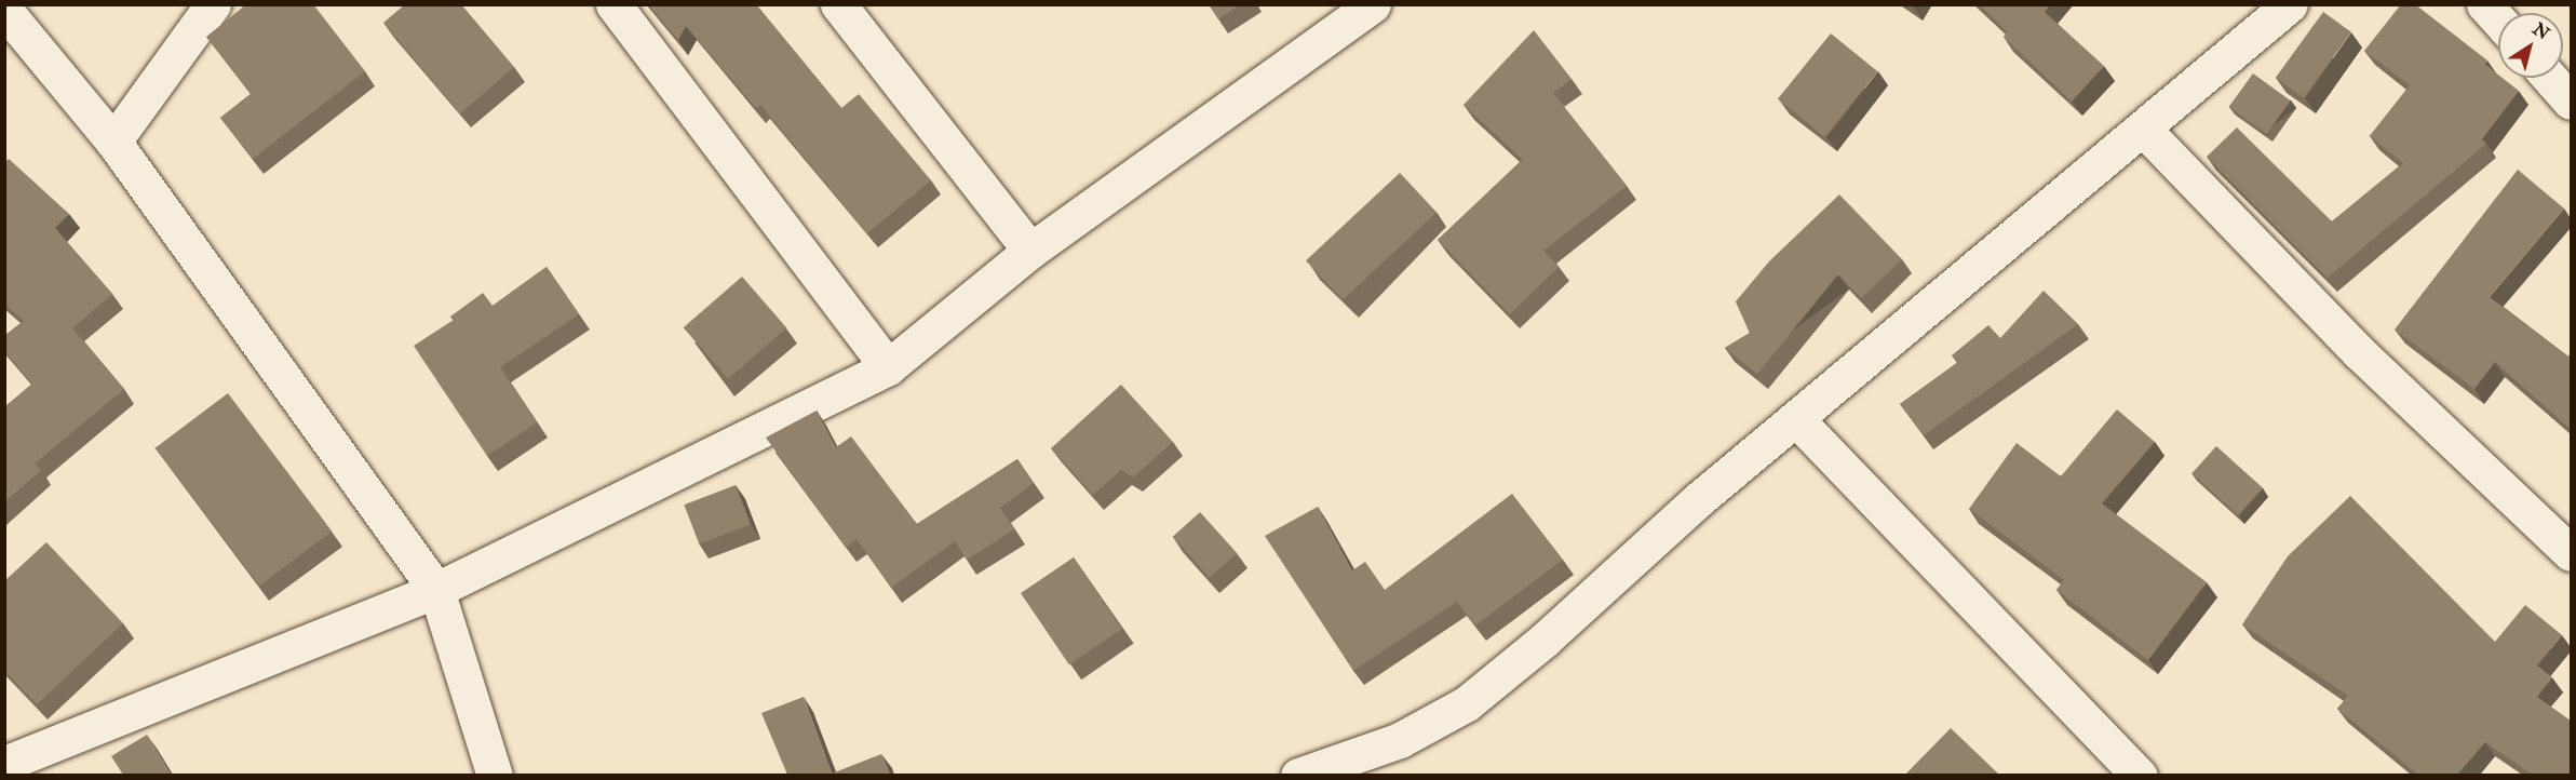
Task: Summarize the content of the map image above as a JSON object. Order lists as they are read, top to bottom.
{
  "north": "top right"
}
